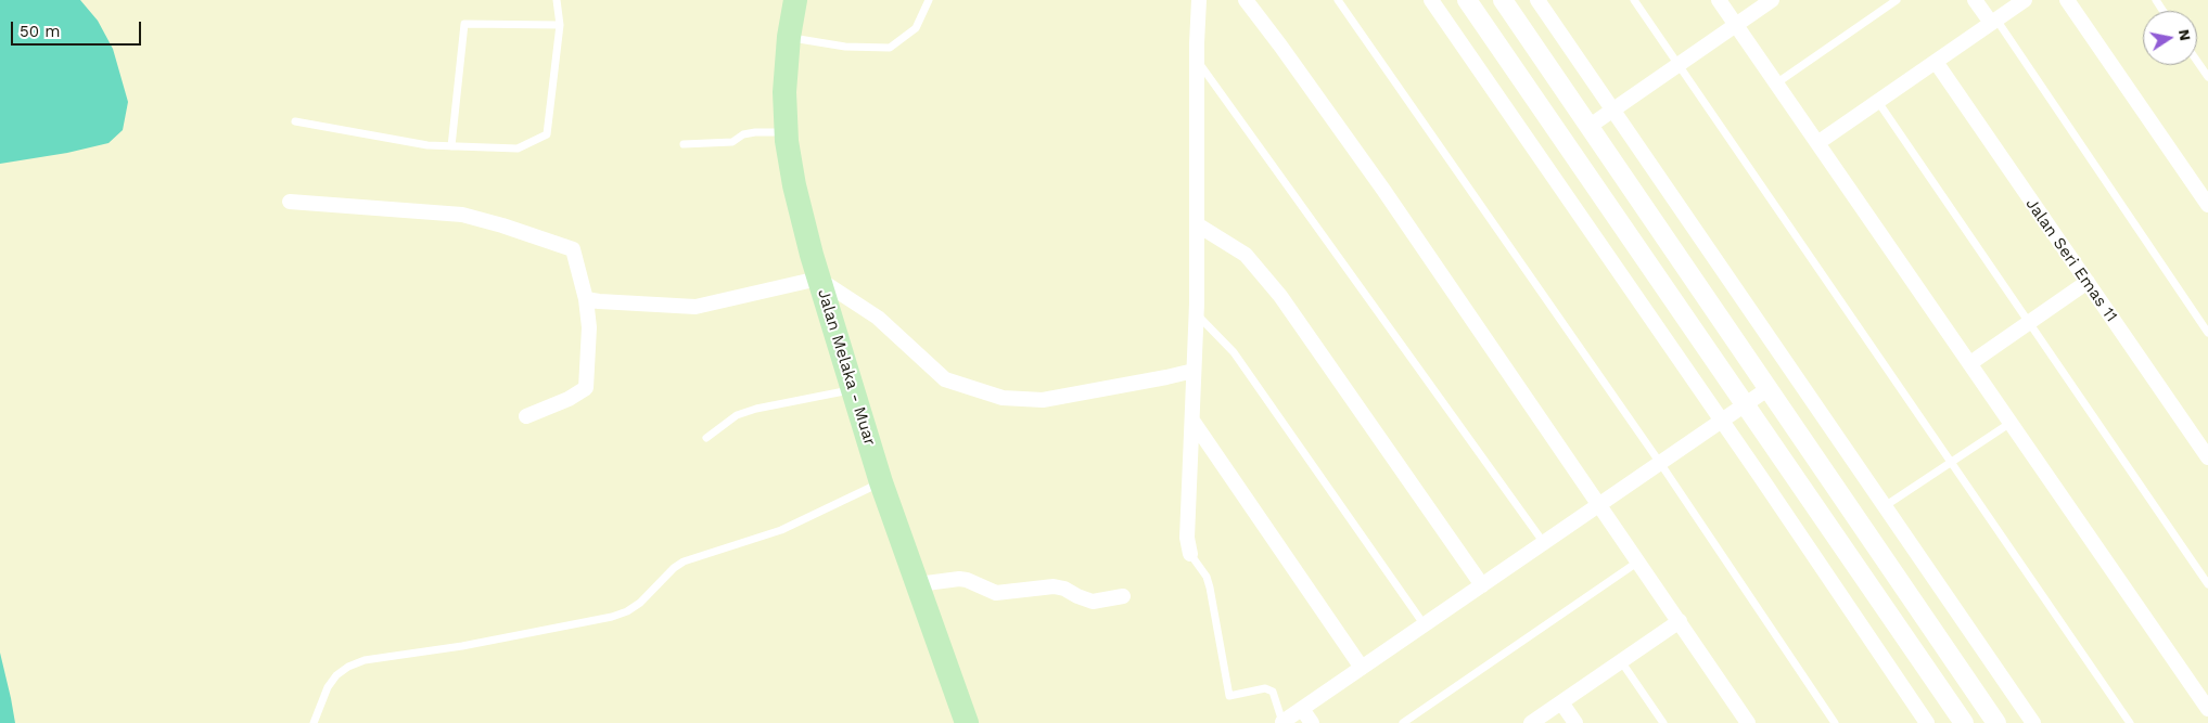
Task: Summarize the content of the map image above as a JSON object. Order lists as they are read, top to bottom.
{
  "streets": {
    "main road": ["Jalan Melaka - Muar"],
    "street": ["Jalan Seri Emas 11"]
  },
  "scale_bar": "50 m",
  "north": "right"
}
